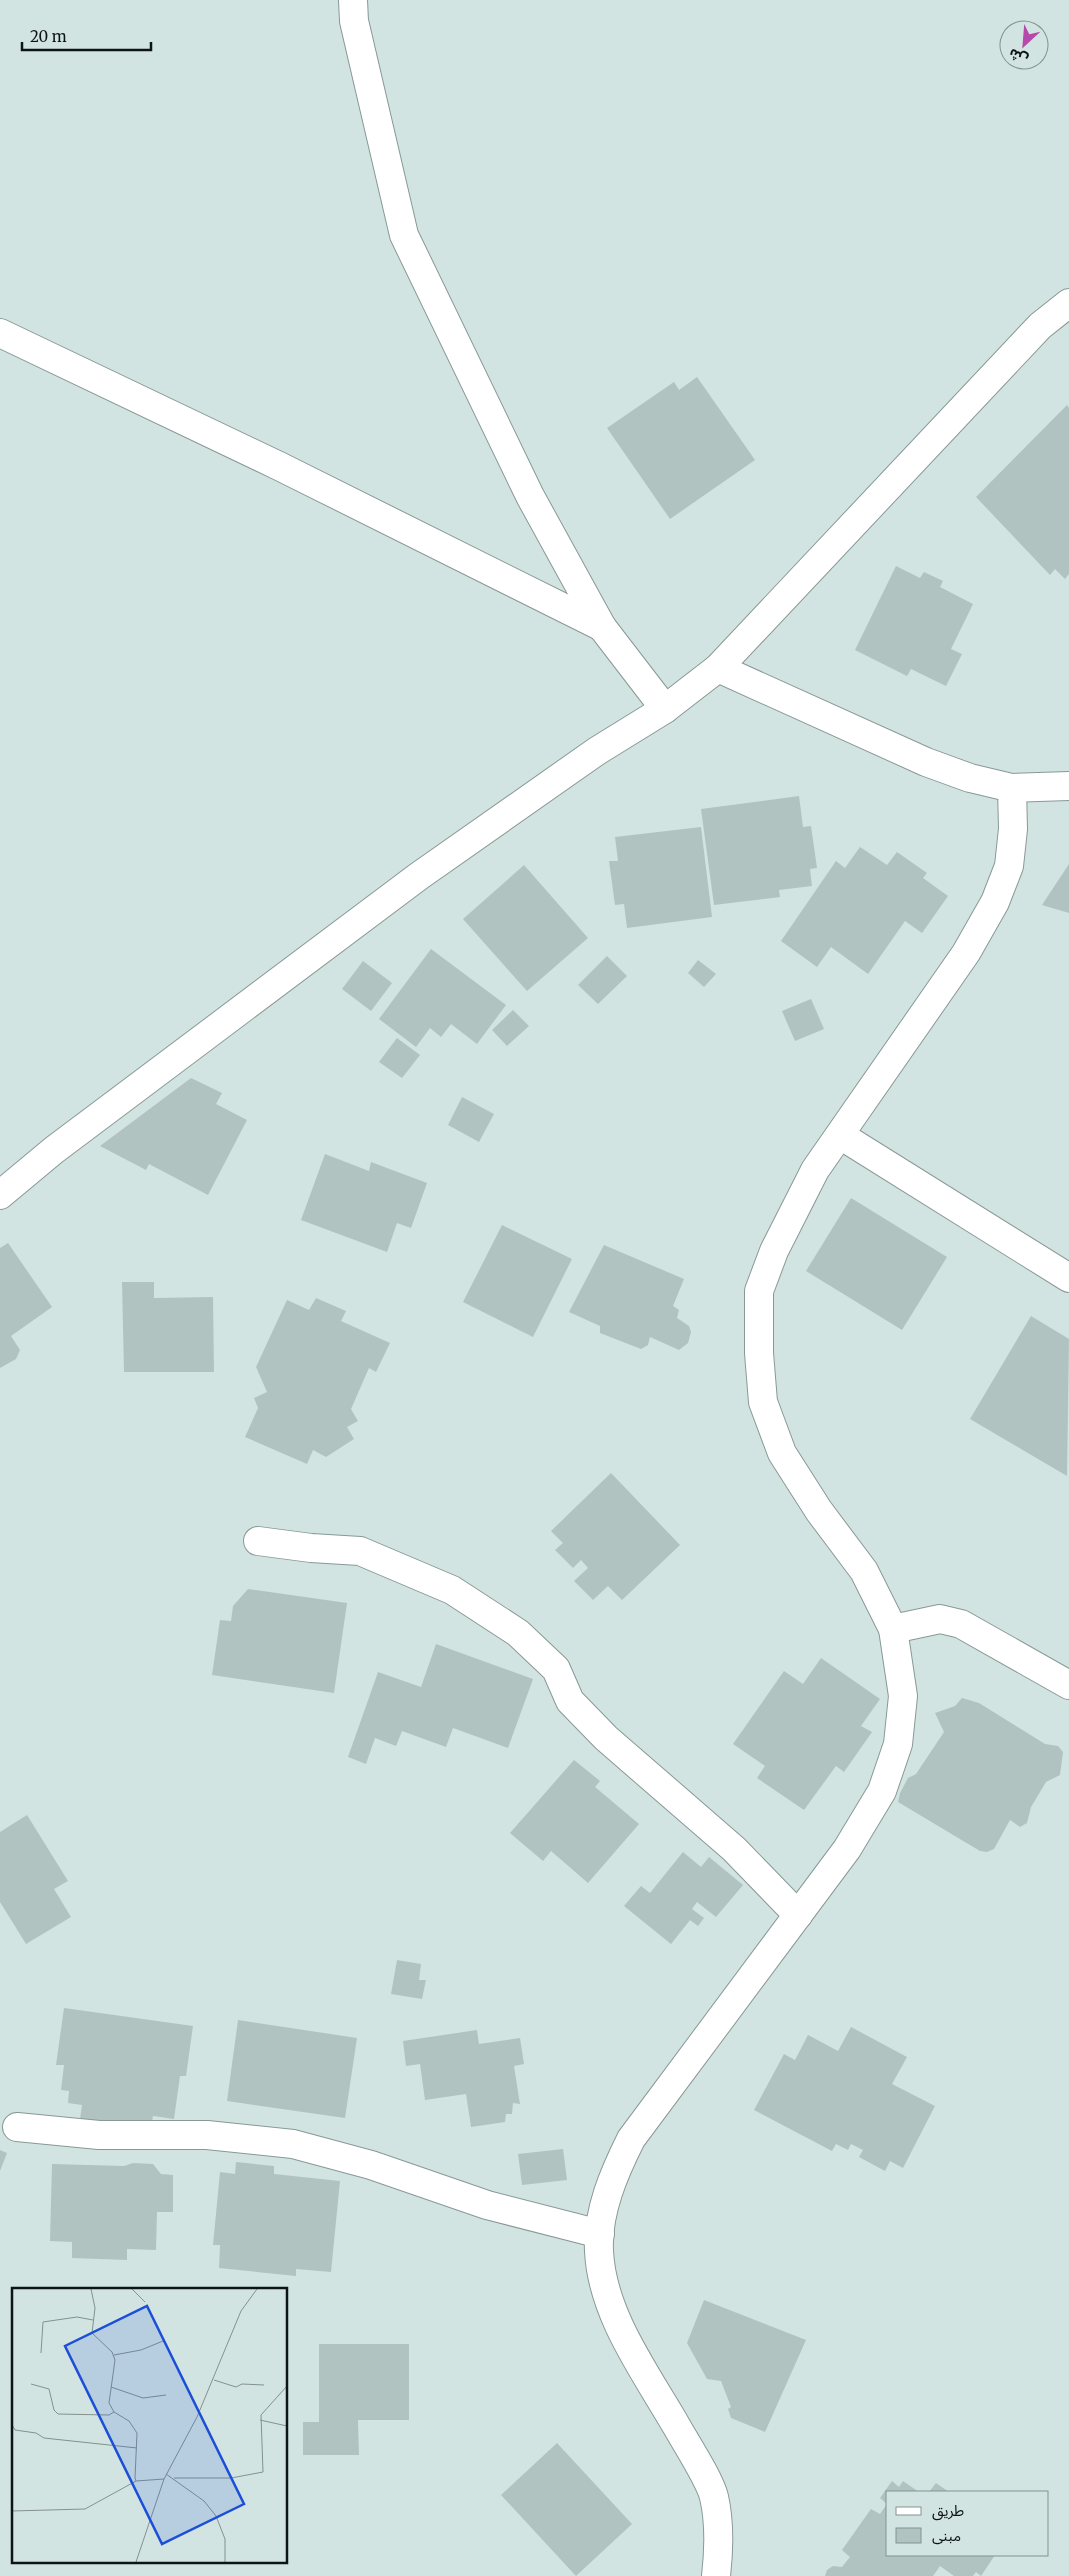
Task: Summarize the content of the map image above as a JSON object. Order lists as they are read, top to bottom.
{
  "legend": ["طريق", "مبنى"],
  "scale_bar": "20 m",
  "north": "bottom left"
}
